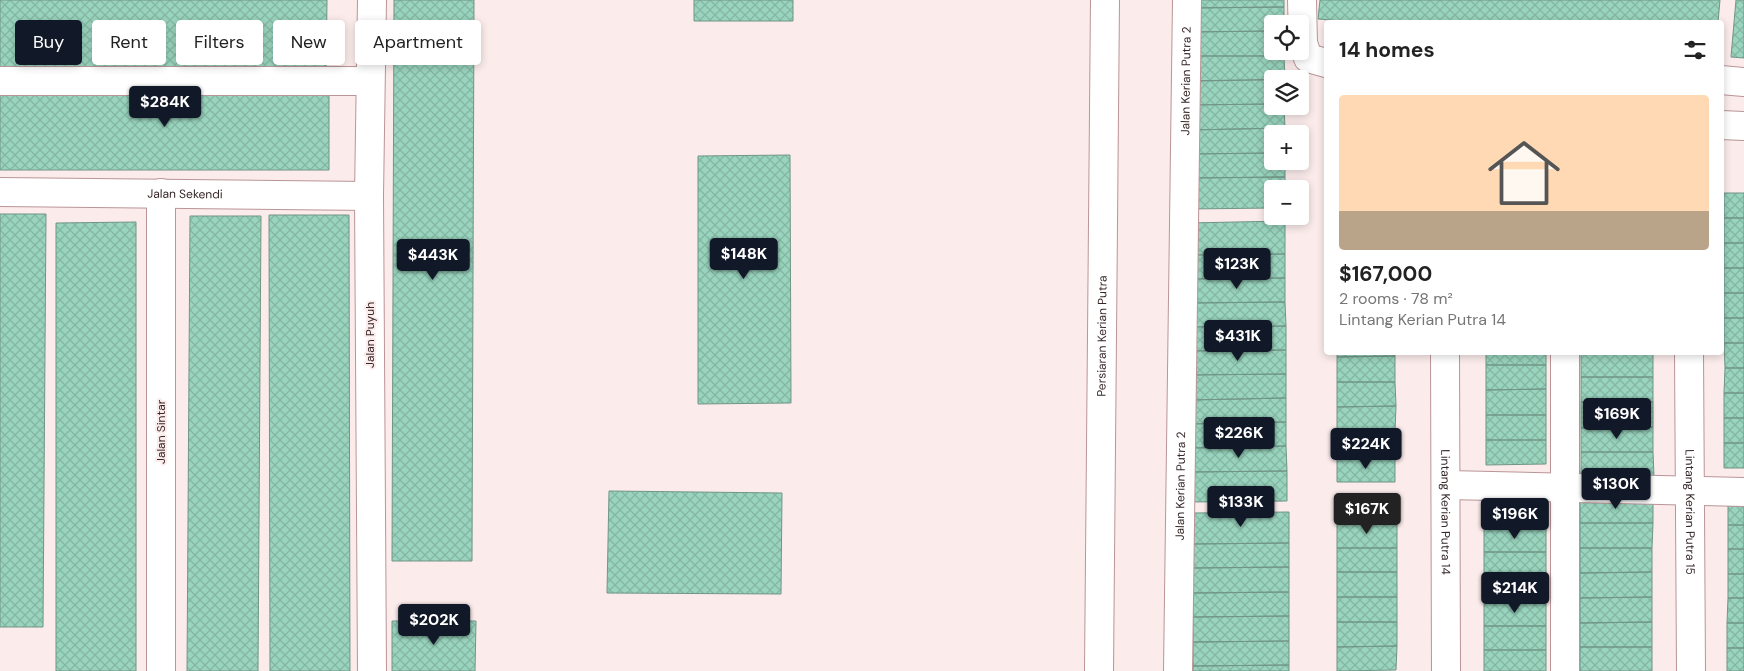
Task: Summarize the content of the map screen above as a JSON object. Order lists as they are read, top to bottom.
{
  "streets": {
    "street": [
      "Jalan Kerian Putra 2",
      "Jalan Sekendi",
      "Jalan Puyuh",
      "Persiaran Kerian Putra",
      "Jalan Sintar",
      "Lintang Kerian Putra 14",
      "Lintang Kerian Putra 15"
    ]
  },
  "crossings": [
    ["Jalan Sekendi", "Jalan Puyuh"],
    ["Jalan Sekendi", "Jalan Sintar"]
  ],
  "page": {
    "map_buttons": ["+", "−"],
    "chip": [
      "Buy",
      "Rent",
      "Filters",
      "New",
      "Apartment"
    ],
    "heading": "14 homes",
    "list": [
      {
        "name": "$167,000",
        "note": "2 rooms · 78 m² · Lintang Kerian Putra 14"
      }
    ],
    "price": [
      "$284K",
      "$148K",
      "$443K",
      "$123K",
      "$431K",
      "$169K",
      "$226K",
      "$224K",
      "$130K",
      "$133K",
      "$167K",
      "$196K",
      "$214K",
      "$202K"
    ]
  }
}
